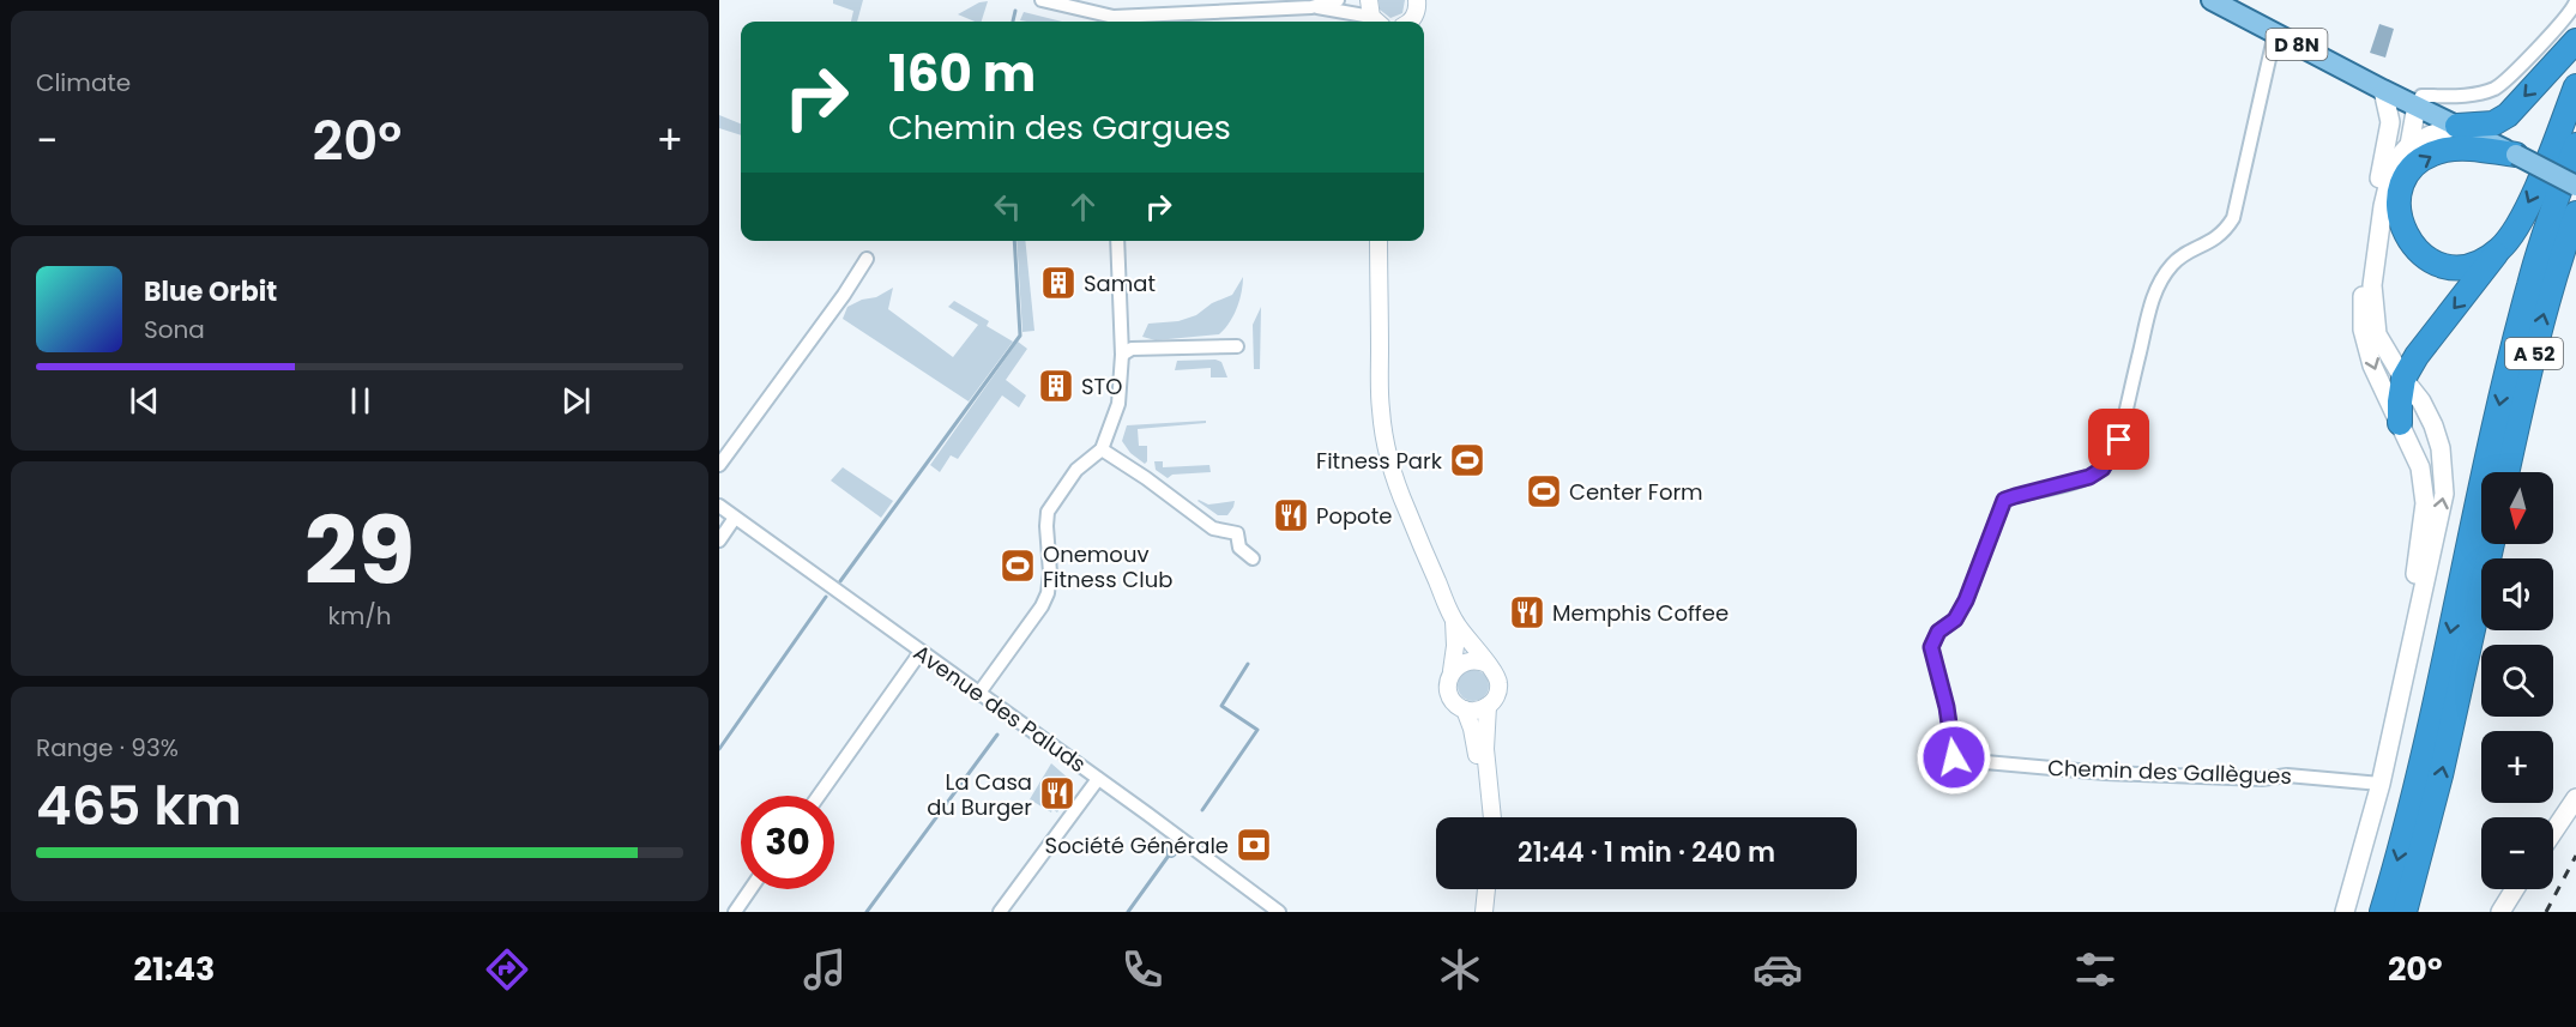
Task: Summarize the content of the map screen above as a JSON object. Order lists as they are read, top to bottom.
{
  "streets": {
    "highway": ["A 52"],
    "main road": ["D 8N"],
    "street": ["Avenue des Paluds", "Chemin des Gallègues"]
  },
  "crossings": [
    ["D 8N", "Chemin des Gallègues"]
  ],
  "places": {
    "building": ["Samat", "STO"],
    "sports": ["Fitness Park", "Center Form", "Onemouv Fitness Club"],
    "restaurant": ["Popote", "Memphis Coffee", "La Casa du Burger"],
    "bank": ["Société Générale"]
  },
  "north": "bottom",
  "page": {
    "tile": [
      "Climate",
      ["29", "km/h"],
      ["Range · 93%", "465 km"]
    ],
    "turn": ["160 m", "Chemin des Gargues"],
    "heat": ["−", "20°", "+"],
    "song": ["Blue Orbit", "Sona"],
    "map_buttons": ["+", "−"],
    "limit": "30",
    "trip": "21:44 · 1 min · 240 m",
    "tabs": ["21:43", "20°"]
  }
}
